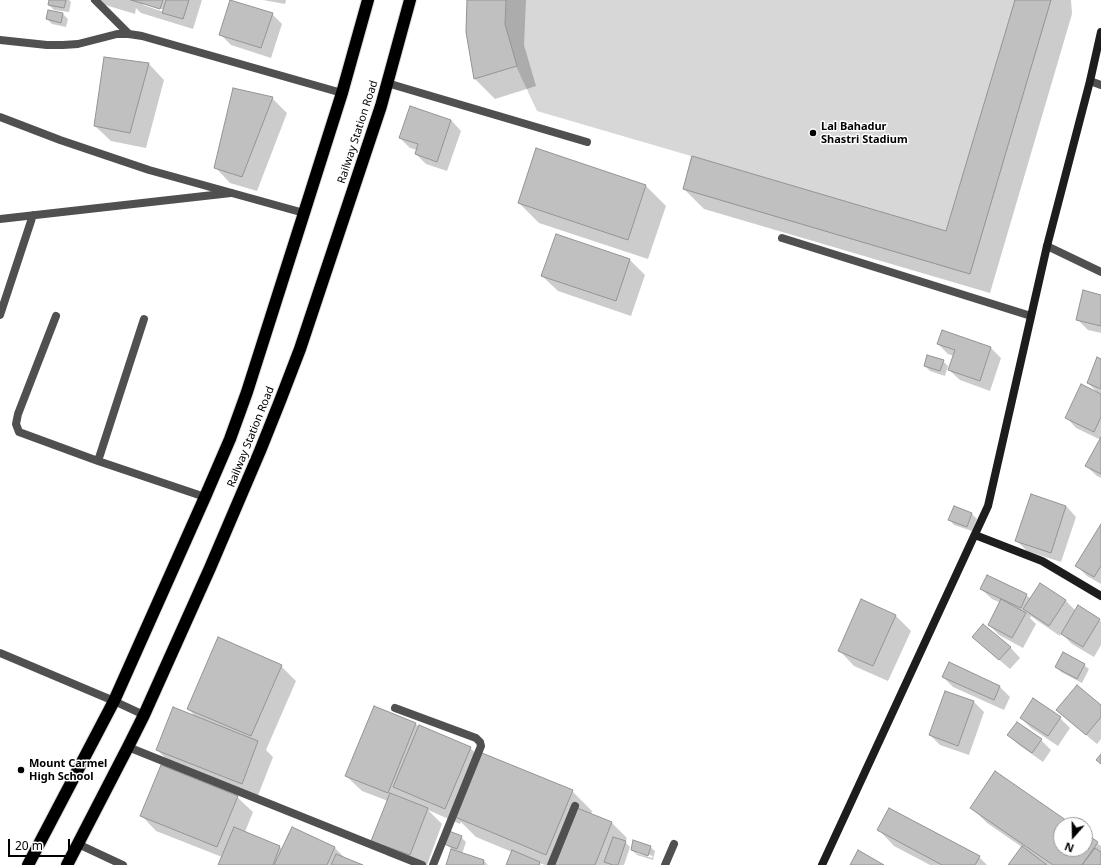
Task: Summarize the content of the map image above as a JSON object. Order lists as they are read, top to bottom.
{
  "streets": {
    "highway": ["Railway Station Road"]
  },
  "places": ["Lal Bahadur Shastri Stadium", "Mount Carmel High School"],
  "scale_bar": "20 m",
  "north": "bottom"
}
